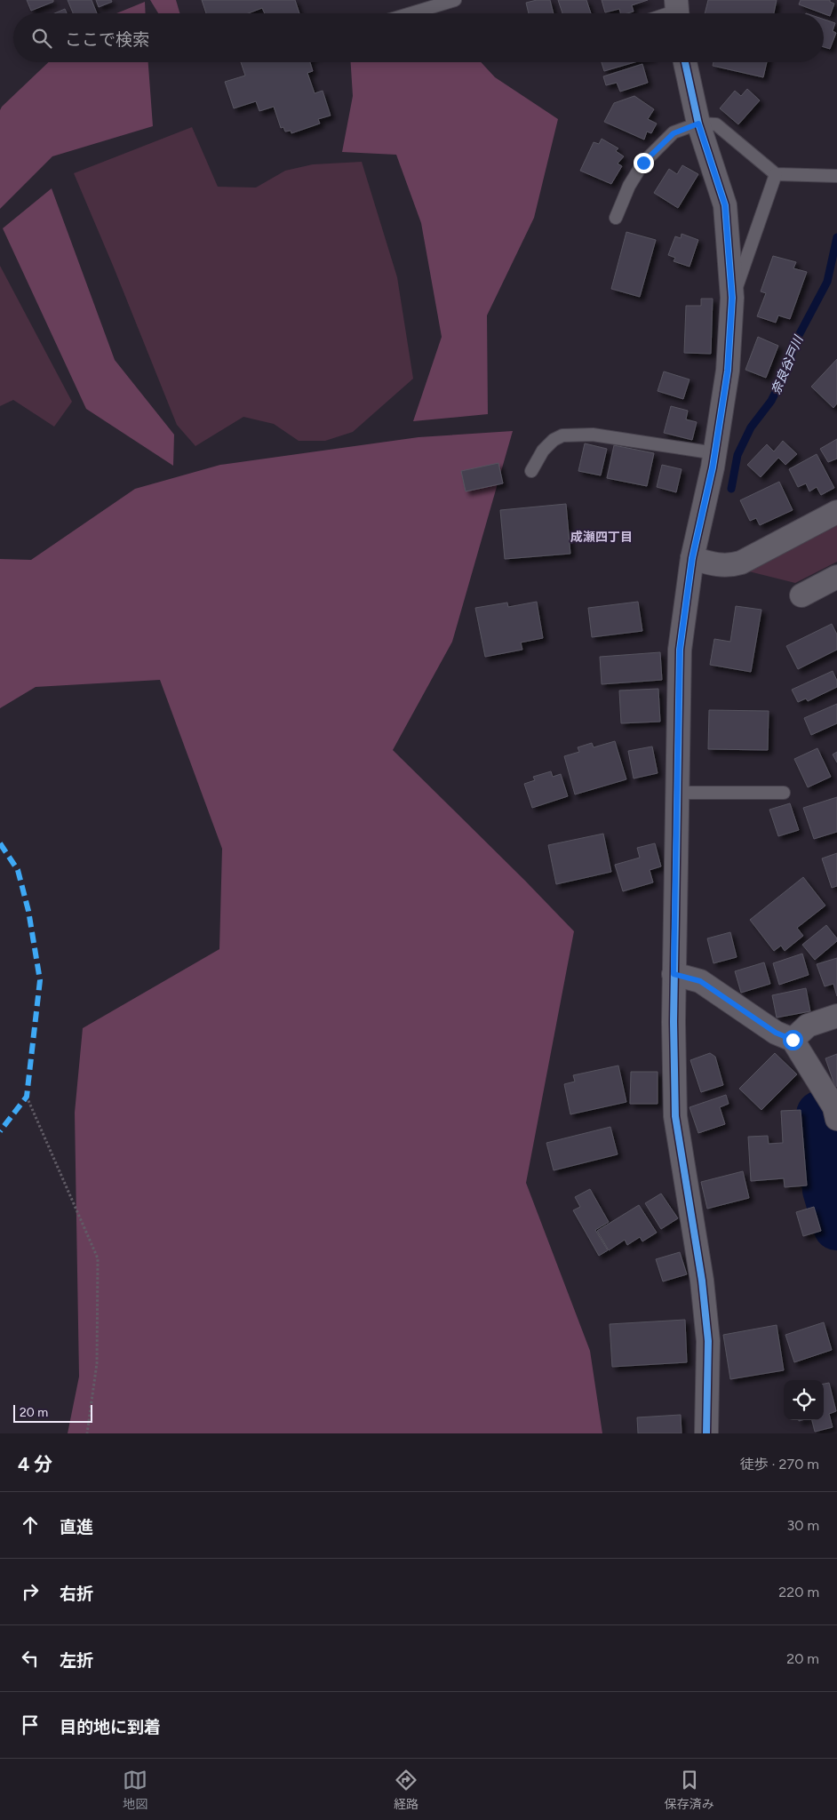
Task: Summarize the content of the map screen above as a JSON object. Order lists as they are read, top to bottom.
{
  "districts": ["成瀬四丁目"],
  "water": ["奈良谷戸川"],
  "scale_bar": "20 m",
  "page": {
    "search": "ここで検索",
    "scale": "20 m",
    "heading": ["4 分", "徒歩 · 270 m"],
    "list": [
      ["直進", "30 m"],
      ["右折", "220 m"],
      ["左折", "20 m"],
      "目的地に到着"
    ],
    "nav": ["地図", "経路", "保存済み"]
  }
}
